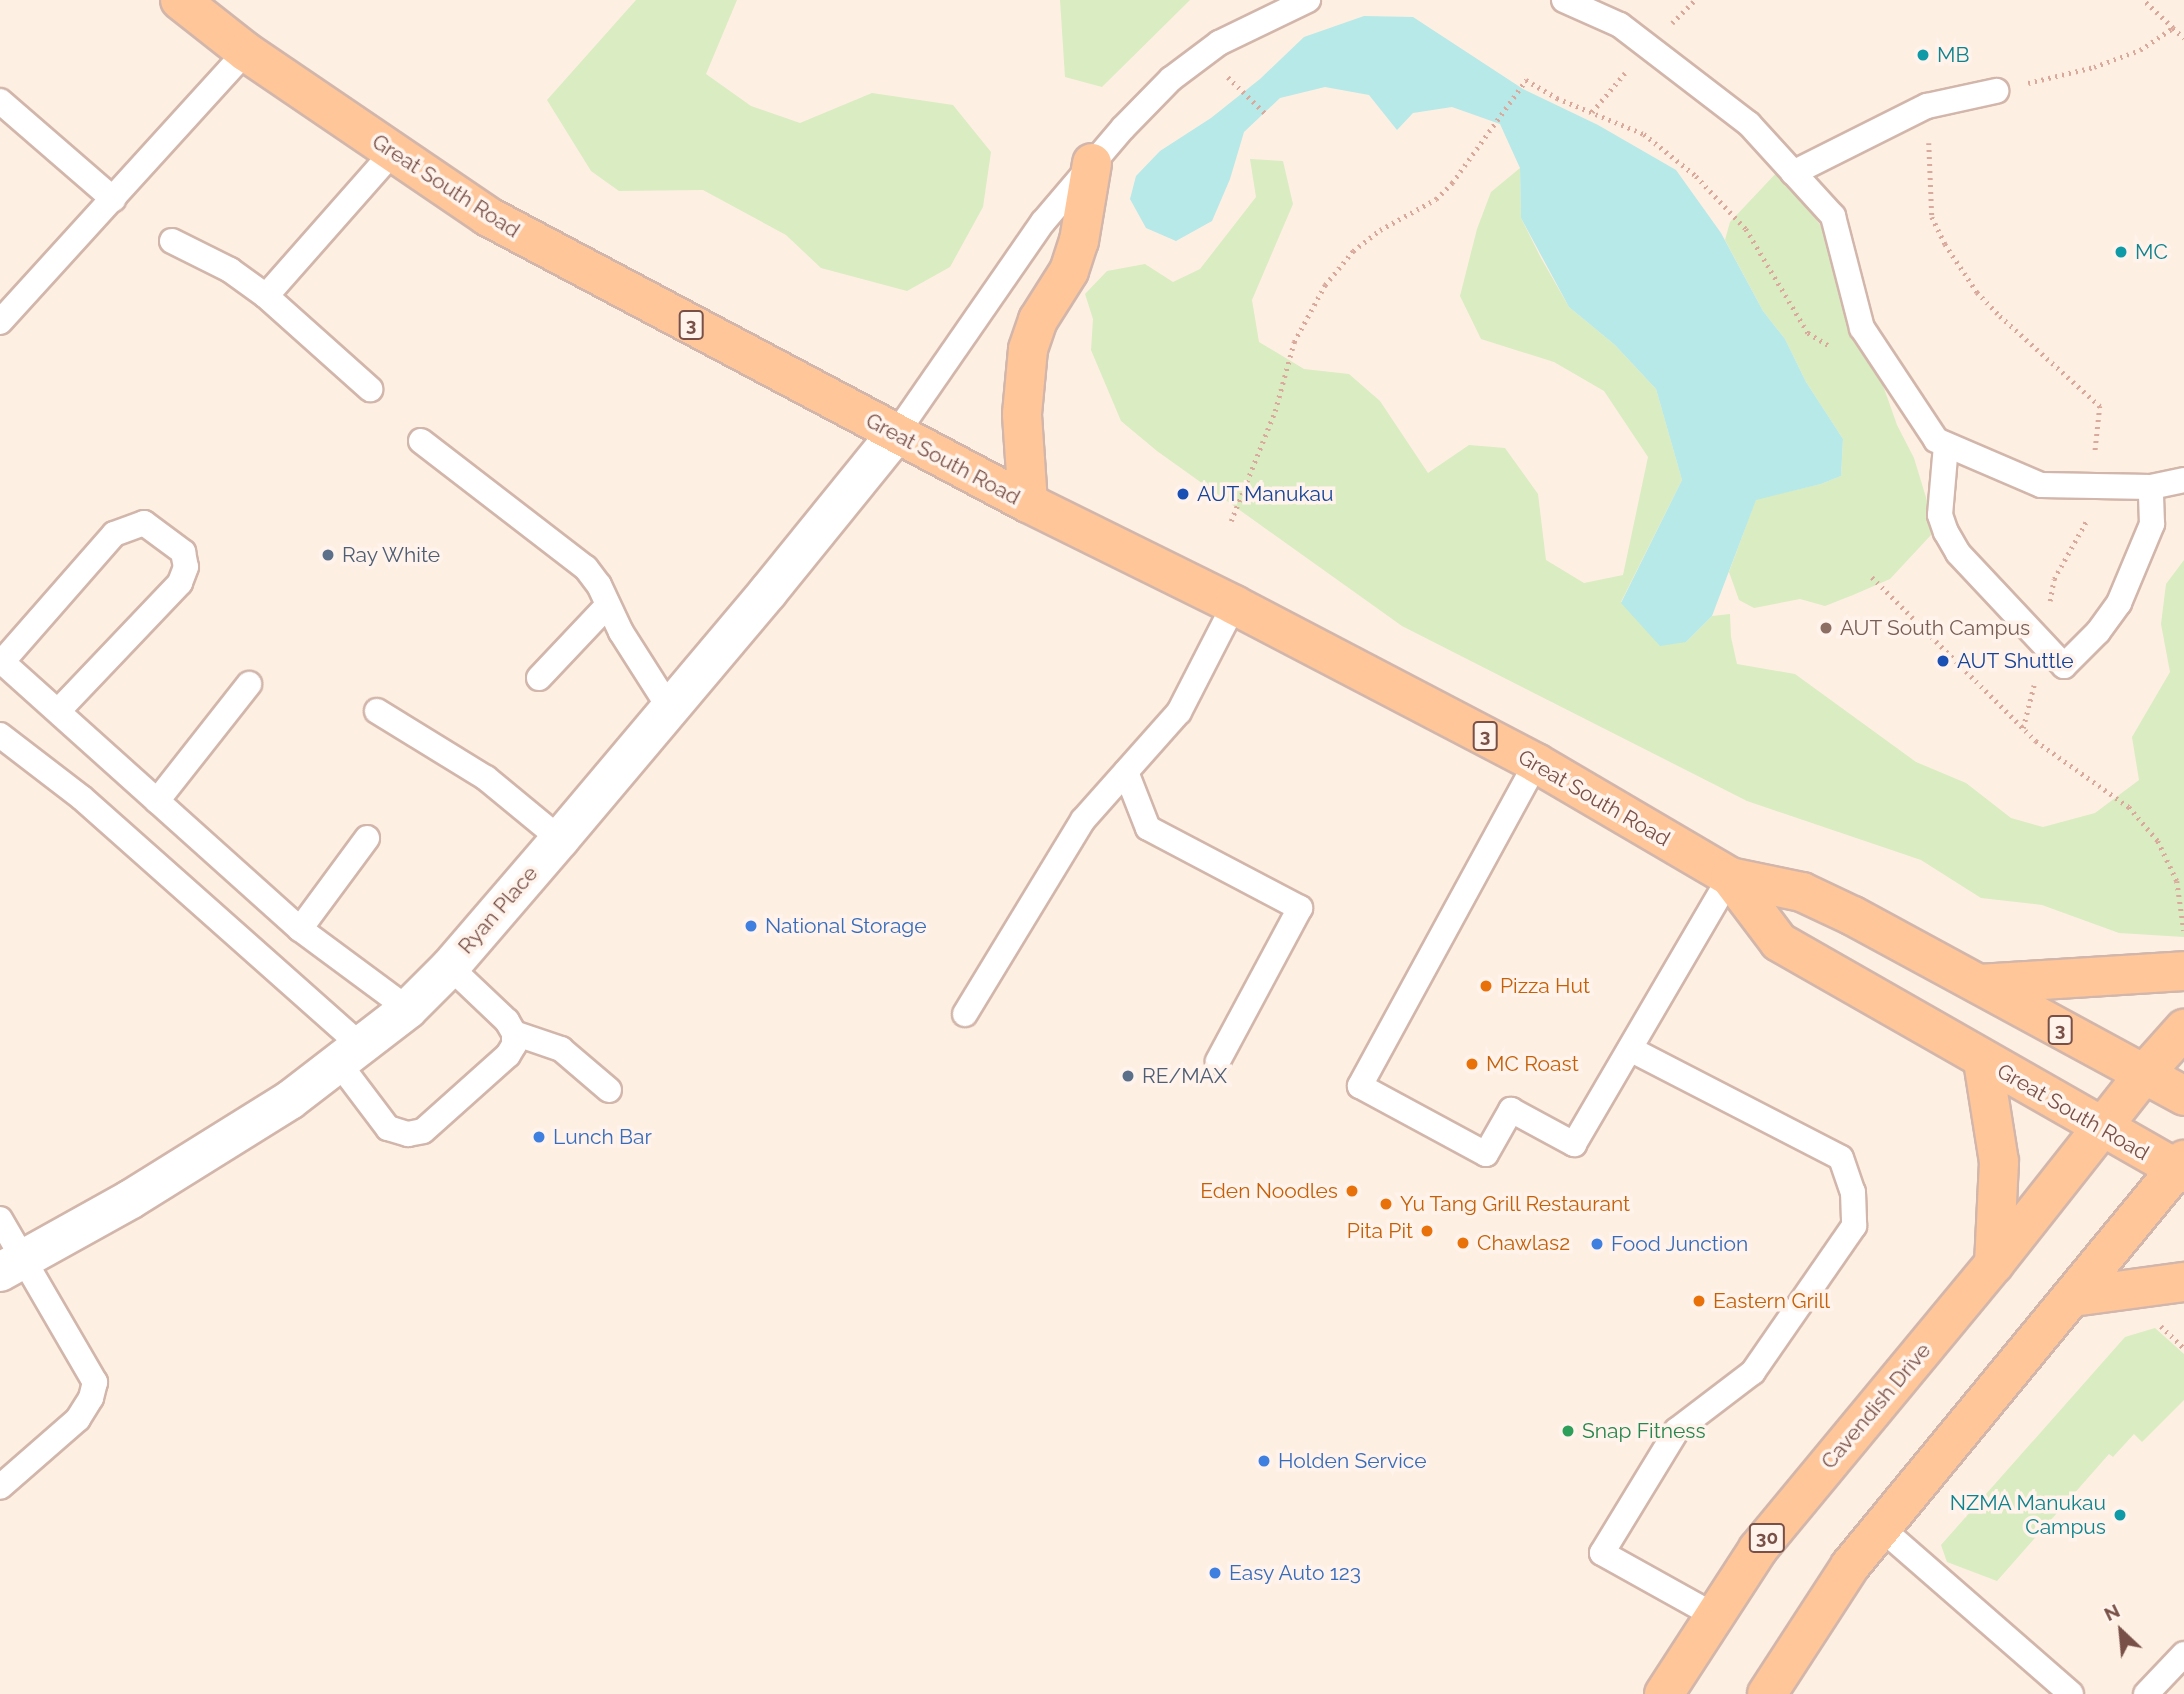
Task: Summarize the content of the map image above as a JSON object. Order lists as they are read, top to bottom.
{
  "streets": {
    "main road": [
      "Great South Road",
      "3",
      "Cavendish Drive",
      "30"
    ],
    "street": ["Ryan Place"]
  },
  "crossings": [
    ["Great South Road", "Ryan Place"],
    ["Great South Road", "Cavendish Drive"],
    ["Great South Road", "30"],
    ["Cavendish Drive", "30"]
  ],
  "places": [
    "MB",
    "MC",
    "AUT Manukau",
    "Ray White",
    "AUT South Campus",
    "AUT Shuttle",
    "National Storage",
    "Pizza Hut",
    "MC Roast",
    "RE/MAX",
    "Lunch Bar",
    "Eden Noodles",
    "Yu Tang Grill Restaurant",
    "Pita Pit",
    "Chawlas2",
    "Food Junction",
    "Eastern Grill",
    "Snap Fitness",
    "Holden Service",
    "NZMA Manukau Campus",
    "Easy Auto 123"
  ],
  "north": "top left"
}
